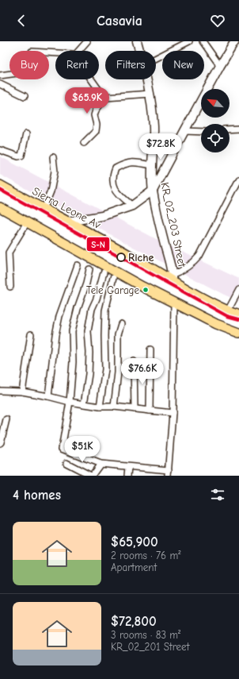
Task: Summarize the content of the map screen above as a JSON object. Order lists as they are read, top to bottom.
{
  "streets": {
    "main road": ["Sierra Leone Av"],
    "street": ["KR_02_203 Street"]
  },
  "crossings": [
    ["Sierra Leone Av", "KR_02_203 Street"]
  ],
  "places": ["Riche", "Tele Garage"],
  "lines": ["transit line S-N"],
  "north": "top left",
  "page": {
    "header": "Casavia",
    "chip": [
      "Buy",
      "Rent",
      "Filters",
      "New"
    ],
    "price": [
      "$65.9K",
      "$72.8K",
      "$76.6K",
      "$51K"
    ],
    "heading": "4 homes",
    "list": [
      {
        "name": "$65,900",
        "note": "2 rooms · 76 m² · Apartment"
      },
      {
        "name": "$72,800",
        "note": "3 rooms · 83 m² · KR_02_201 Street"
      }
    ]
  }
}
